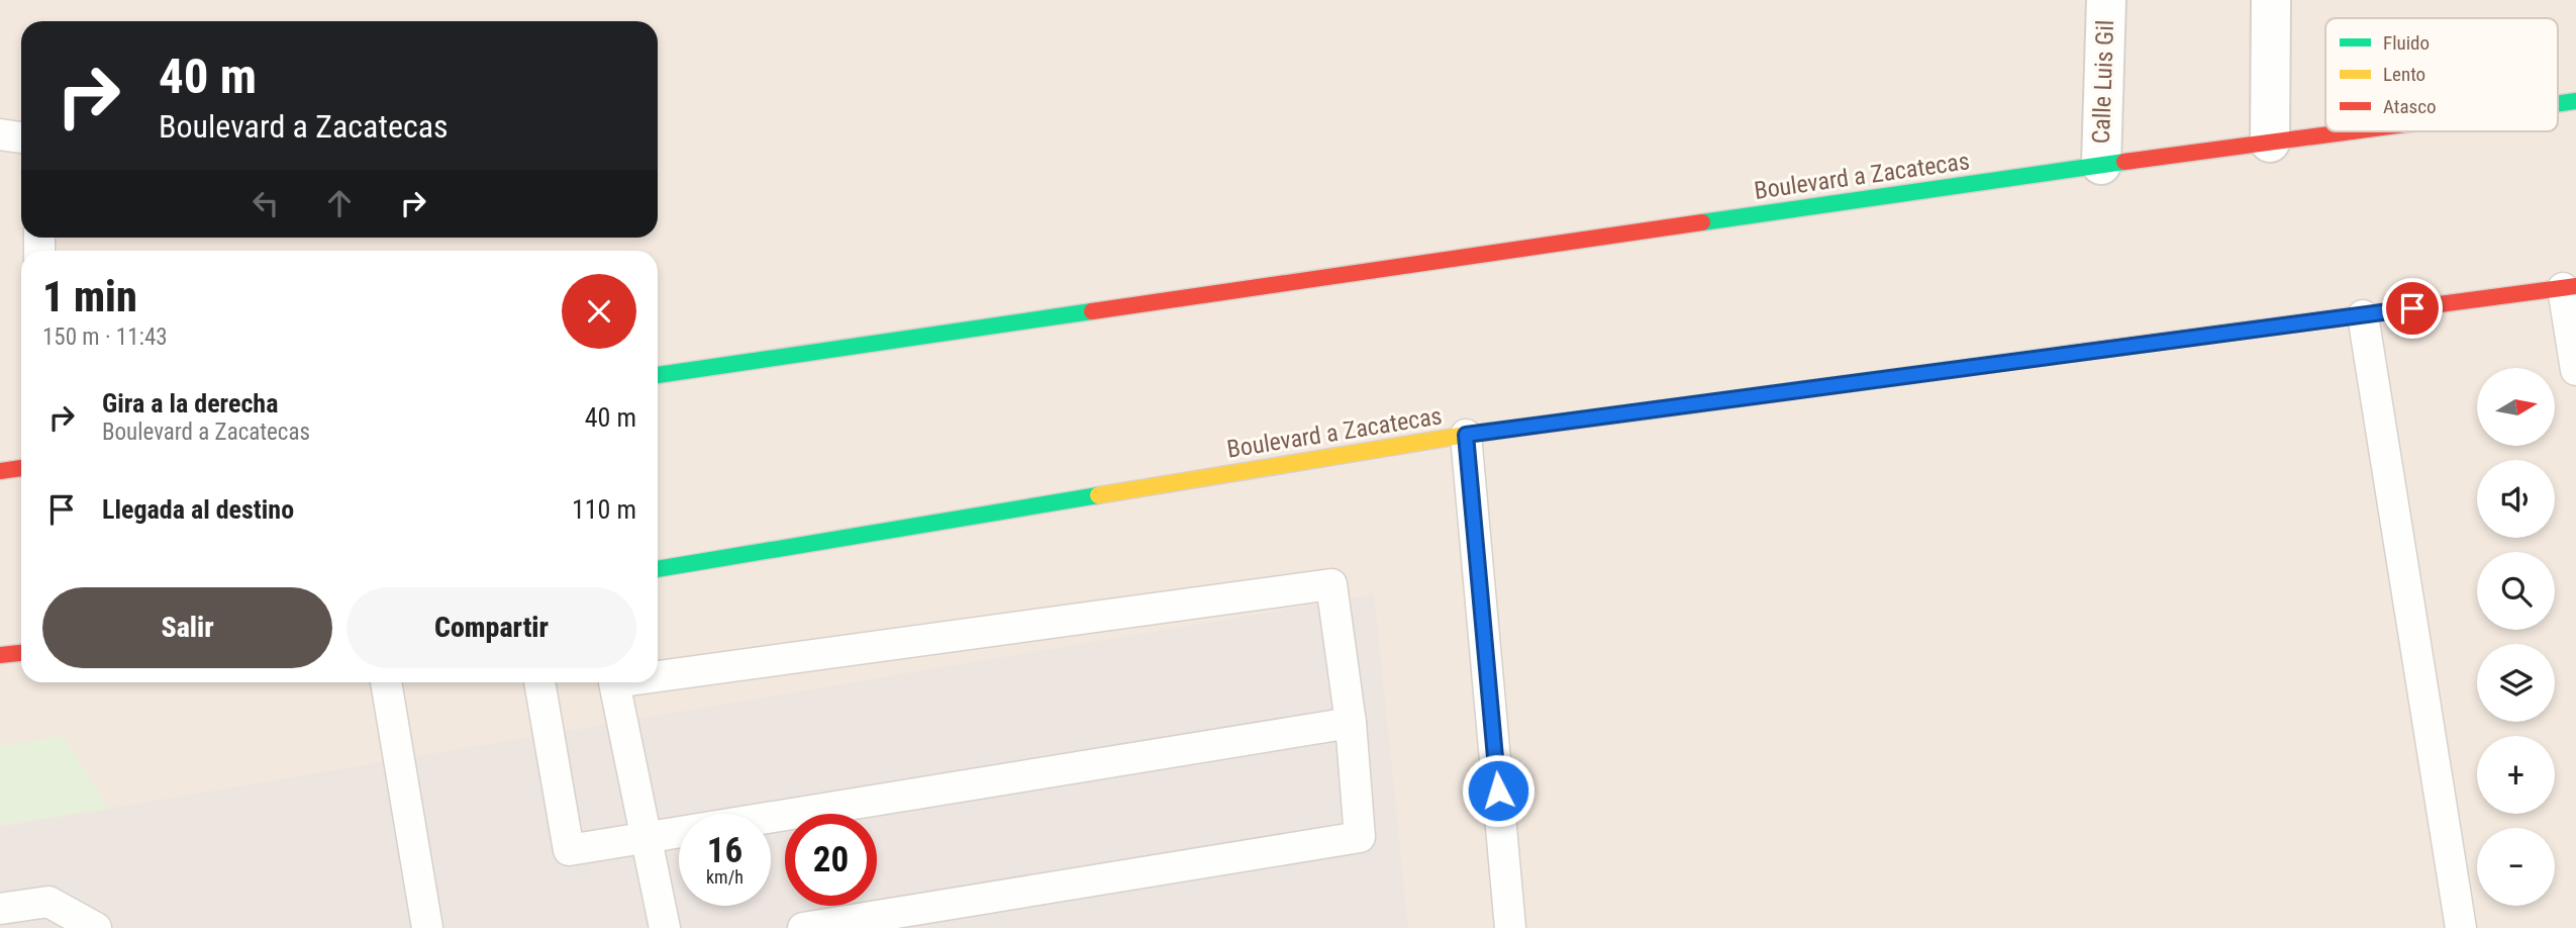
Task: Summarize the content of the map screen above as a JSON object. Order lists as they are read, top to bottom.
{
  "streets": {
    "main road": ["Boulevard a Zacatecas"],
    "street": ["Calle Luis Gil"]
  },
  "crossings": [
    ["Calle Luis Gil", "Boulevard a Zacatecas"]
  ],
  "legend": ["Fluido", "Lento", "Atasco"],
  "north": "right",
  "page": {
    "turn": ["40 m", "Boulevard a Zacatecas"],
    "heading": ["1 min", "150 m · 11:43"],
    "map_buttons": ["+", "−"],
    "list": [
      {
        "name": "Gira a la derecha",
        "note": "Boulevard a Zacatecas",
        "value": "40 m"
      },
      {
        "name": "Llegada al destino",
        "value": "110 m"
      }
    ],
    "buttons": ["Salir", "Compartir"],
    "speed": "16 km/h",
    "limit": "20"
  }
}
